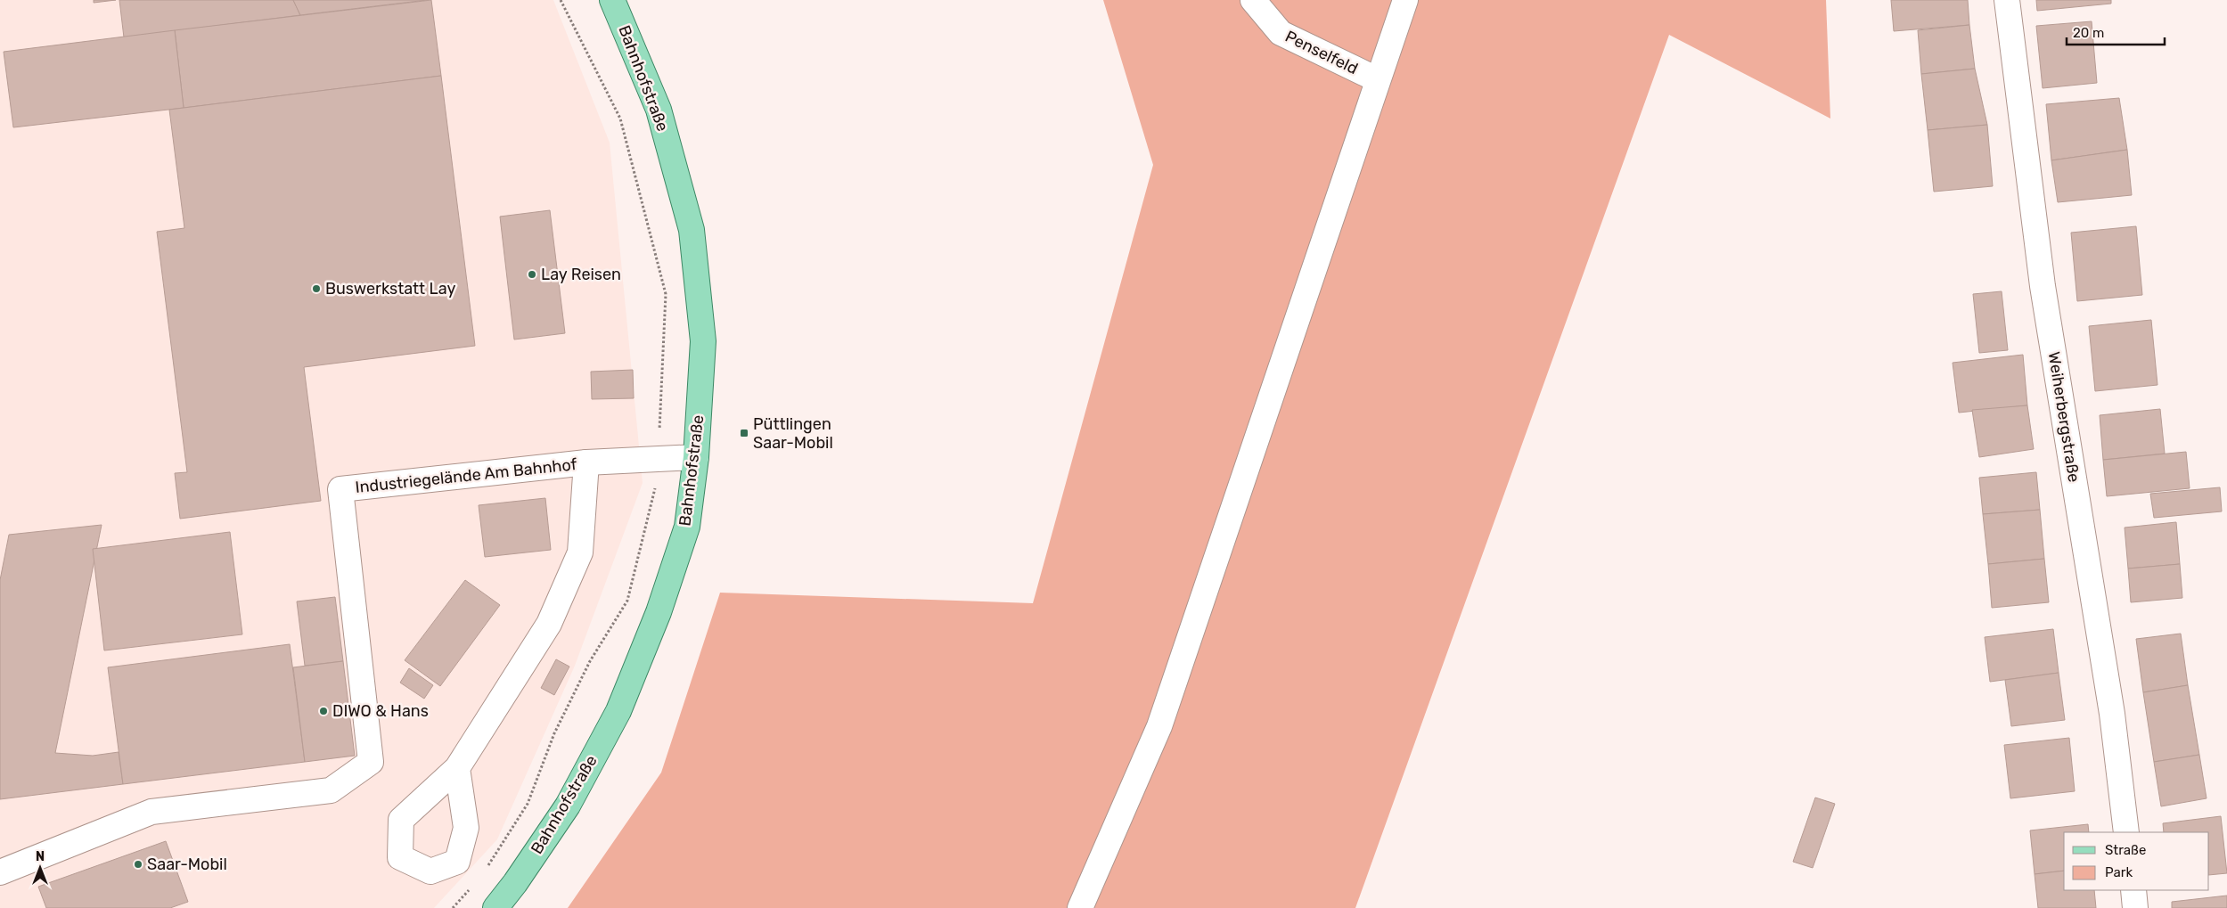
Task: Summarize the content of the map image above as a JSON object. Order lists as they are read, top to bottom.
{
  "streets": {
    "main road": ["Bahnhofstraße"],
    "street": ["Penselfeld", "Weiherbergstraße", "Industriegelände Am Bahnhof"]
  },
  "crossings": [
    ["Bahnhofstraße", "Industriegelände Am Bahnhof"]
  ],
  "places": {
    "other": [
      "Lay Reisen",
      "Buswerkstatt Lay",
      "DIWO & Hans",
      "Saar-Mobil"
    ],
    "transit": ["Püttlingen Saar-Mobil"]
  },
  "legend": ["Straße", "Park"],
  "scale_bar": "20 m",
  "north": "top"
}
